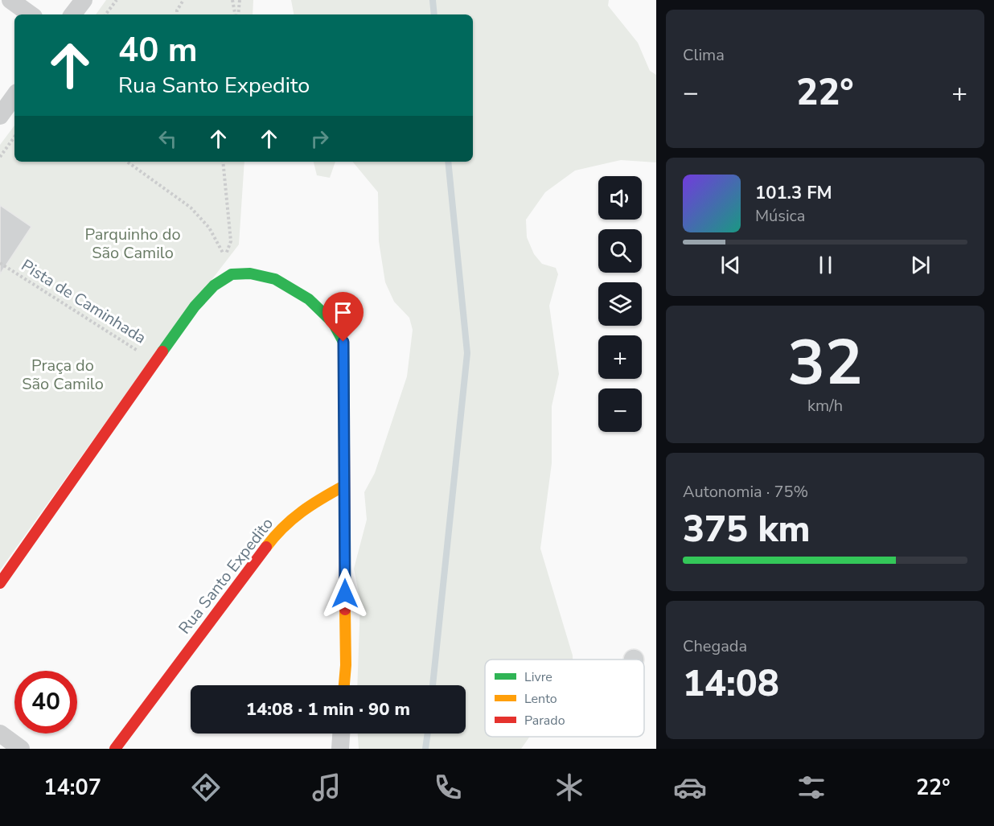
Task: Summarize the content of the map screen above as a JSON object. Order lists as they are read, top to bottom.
{
  "streets": {
    "street": ["Rua Santo Expedito"],
    "path": ["Pista de Caminhada"]
  },
  "parks": ["Parquinho do São Camilo", "Praça do São Camilo"],
  "legend": ["Livre", "Lento", "Parado"],
  "page": {
    "tile": [
      "Clima",
      ["32", "km/h"],
      ["Autonomia · 75%", "375 km"],
      ["Chegada", "14:08"]
    ],
    "turn": ["40 m", "Rua Santo Expedito"],
    "heat": ["−", "22°", "+"],
    "song": ["101.3 FM", "Música"],
    "map_buttons": ["+", "−"],
    "limit": "40",
    "trip": "14:08 · 1 min · 90 m",
    "tabs": ["14:07", "22°"]
  }
}
